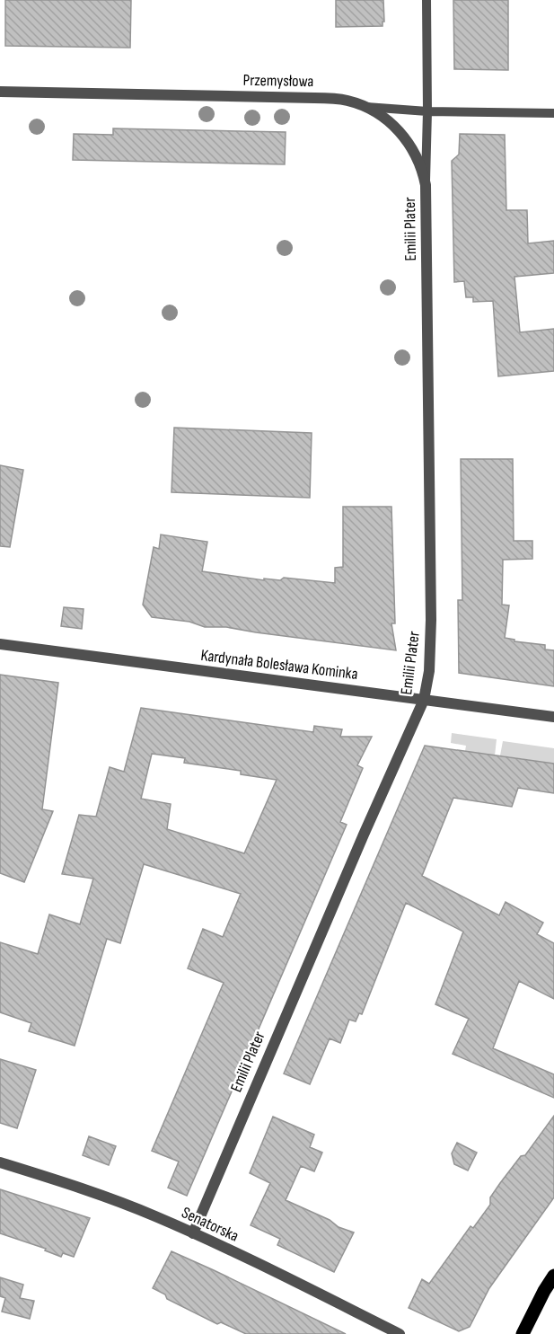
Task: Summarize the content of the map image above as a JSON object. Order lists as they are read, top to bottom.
{
  "streets": {
    "street": [
      "Przemysłowa",
      "Emilii Plater",
      "Kardynała Bolesława Kominka",
      "Senatorska"
    ]
  },
  "crossings": [
    ["Przemysłowa", "Emilii Plater"],
    ["Emilii Plater", "Kardynała Bolesława Kominka"],
    ["Emilii Plater", "Senatorska"]
  ]
}
